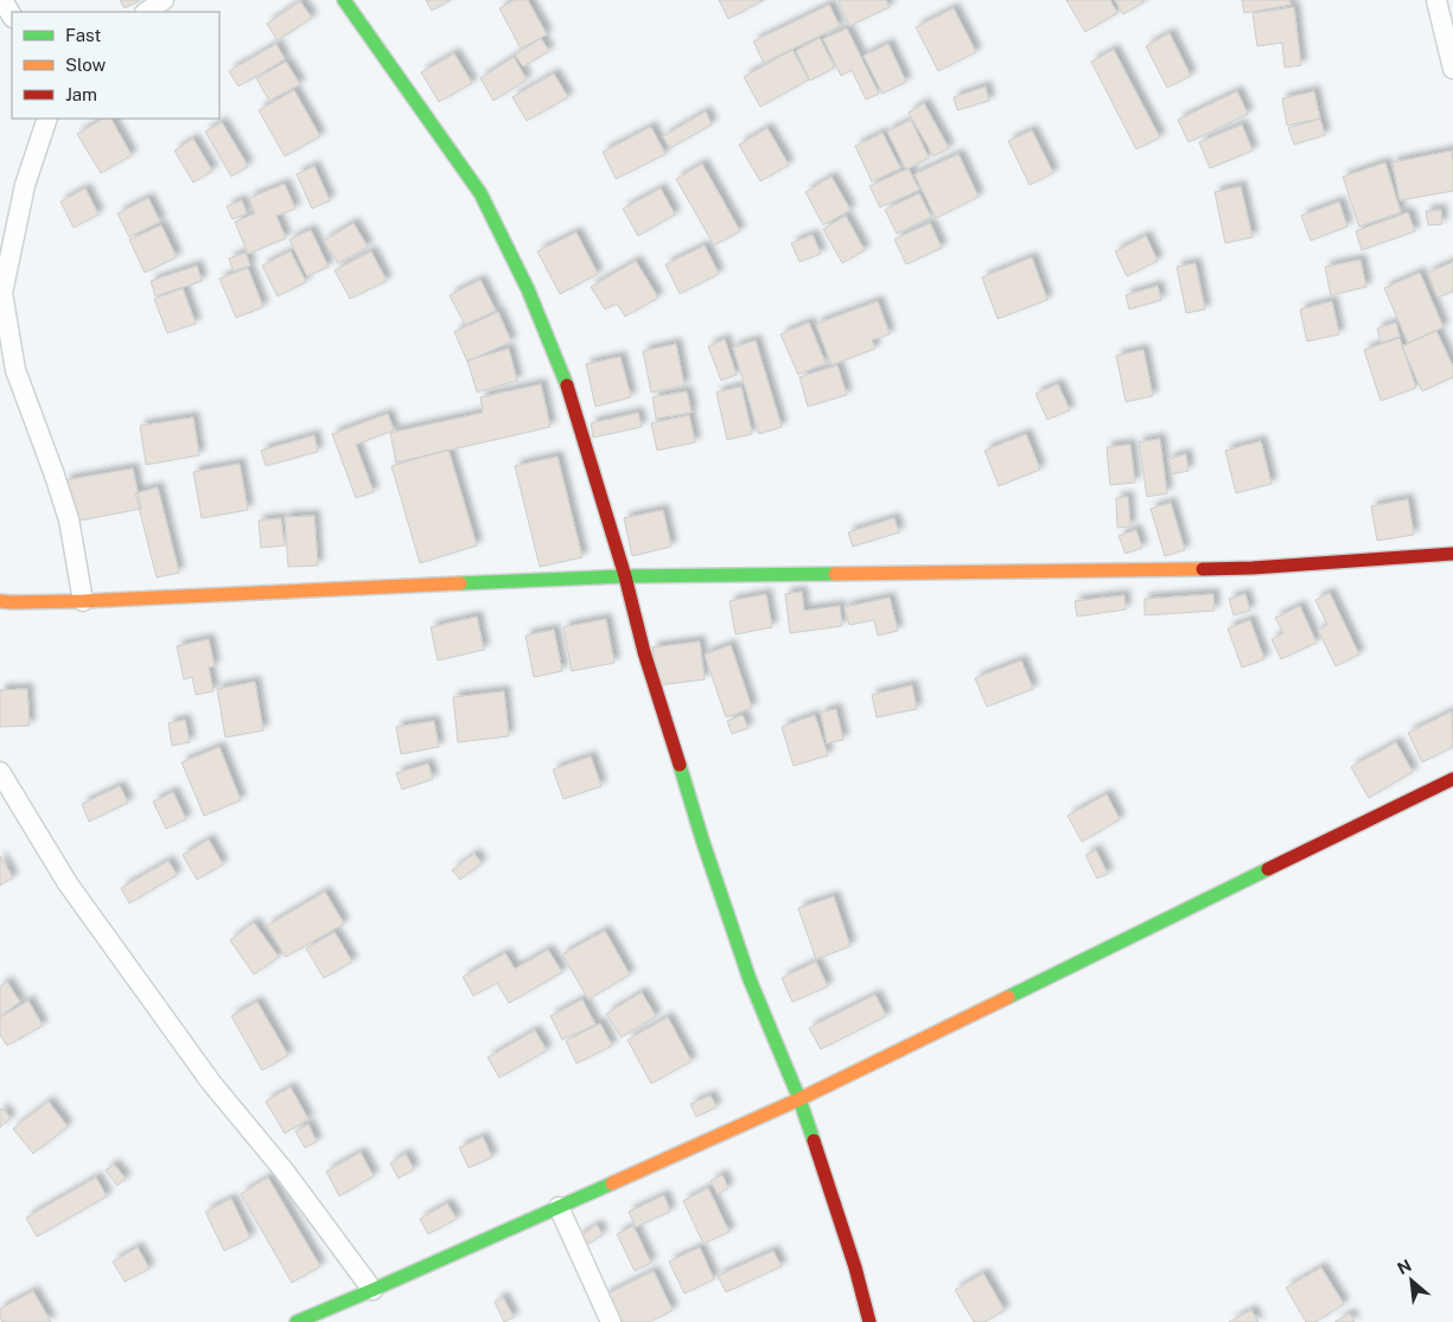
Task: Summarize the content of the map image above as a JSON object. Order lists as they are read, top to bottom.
{
  "legend": ["Fast", "Slow", "Jam"],
  "north": "top left"
}
